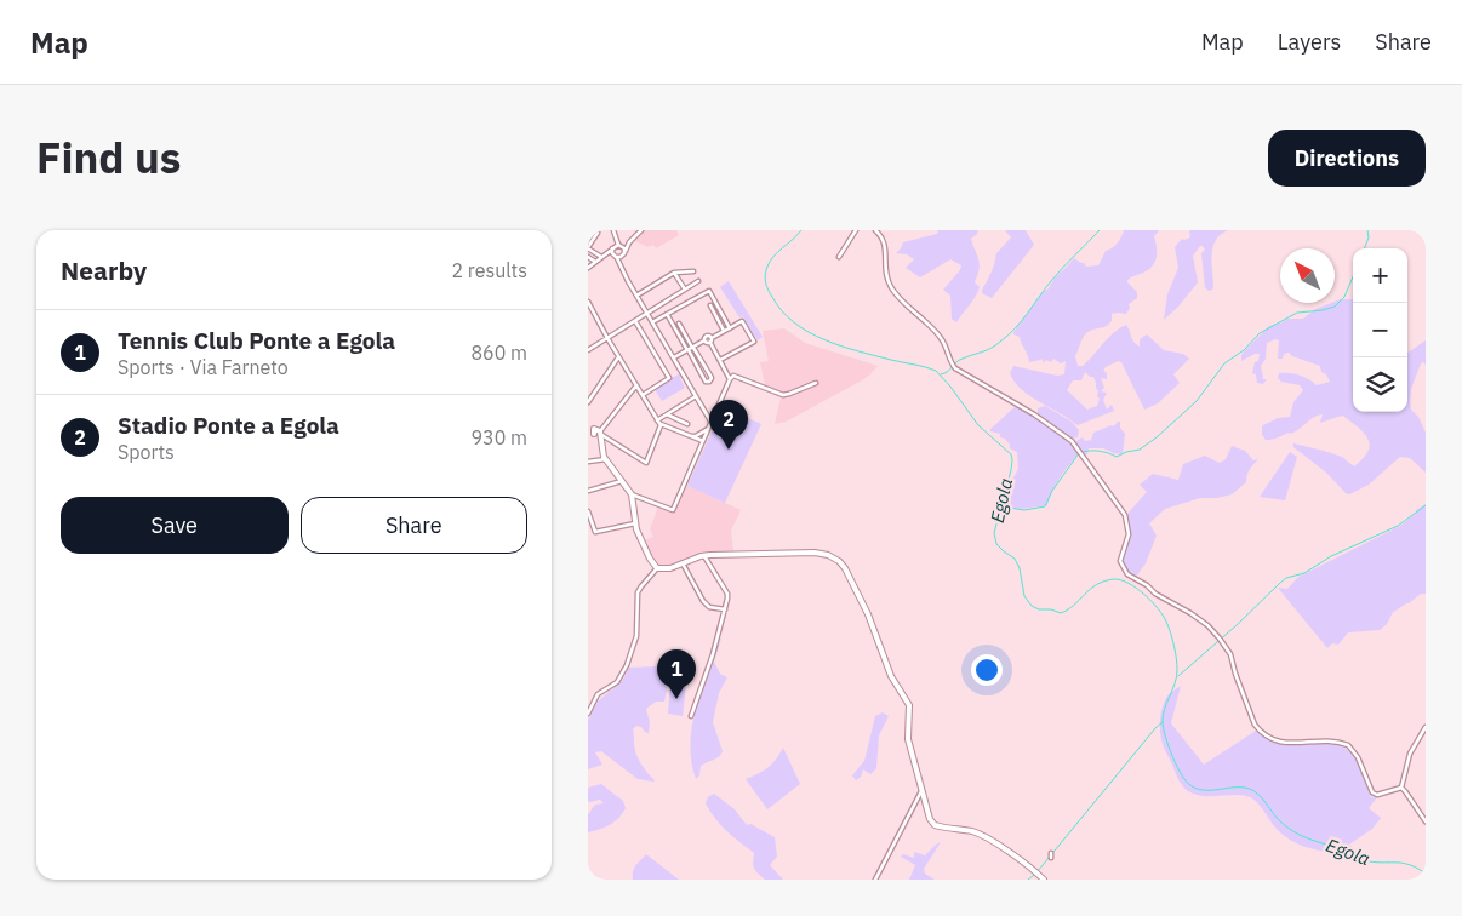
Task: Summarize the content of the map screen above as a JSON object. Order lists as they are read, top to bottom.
{
  "water": ["Egola"],
  "north": "top left",
  "page": {
    "header": "Map",
    "nav": ["Map", "Layers", "Share"],
    "title": "Find us",
    "buttons": [
      "Directions",
      ["Save", "Share"]
    ],
    "heading": ["Nearby", "2 results"],
    "map_buttons": ["+", "−"],
    "list": [
      {
        "mark": "1",
        "name": "Tennis Club Ponte a Egola",
        "note": "Sports · Via Farneto",
        "value": "860 m"
      },
      {
        "mark": "2",
        "name": "Stadio Ponte a Egola",
        "note": "Sports",
        "value": "930 m"
      }
    ],
    "pins": ["2", "1"]
  }
}
